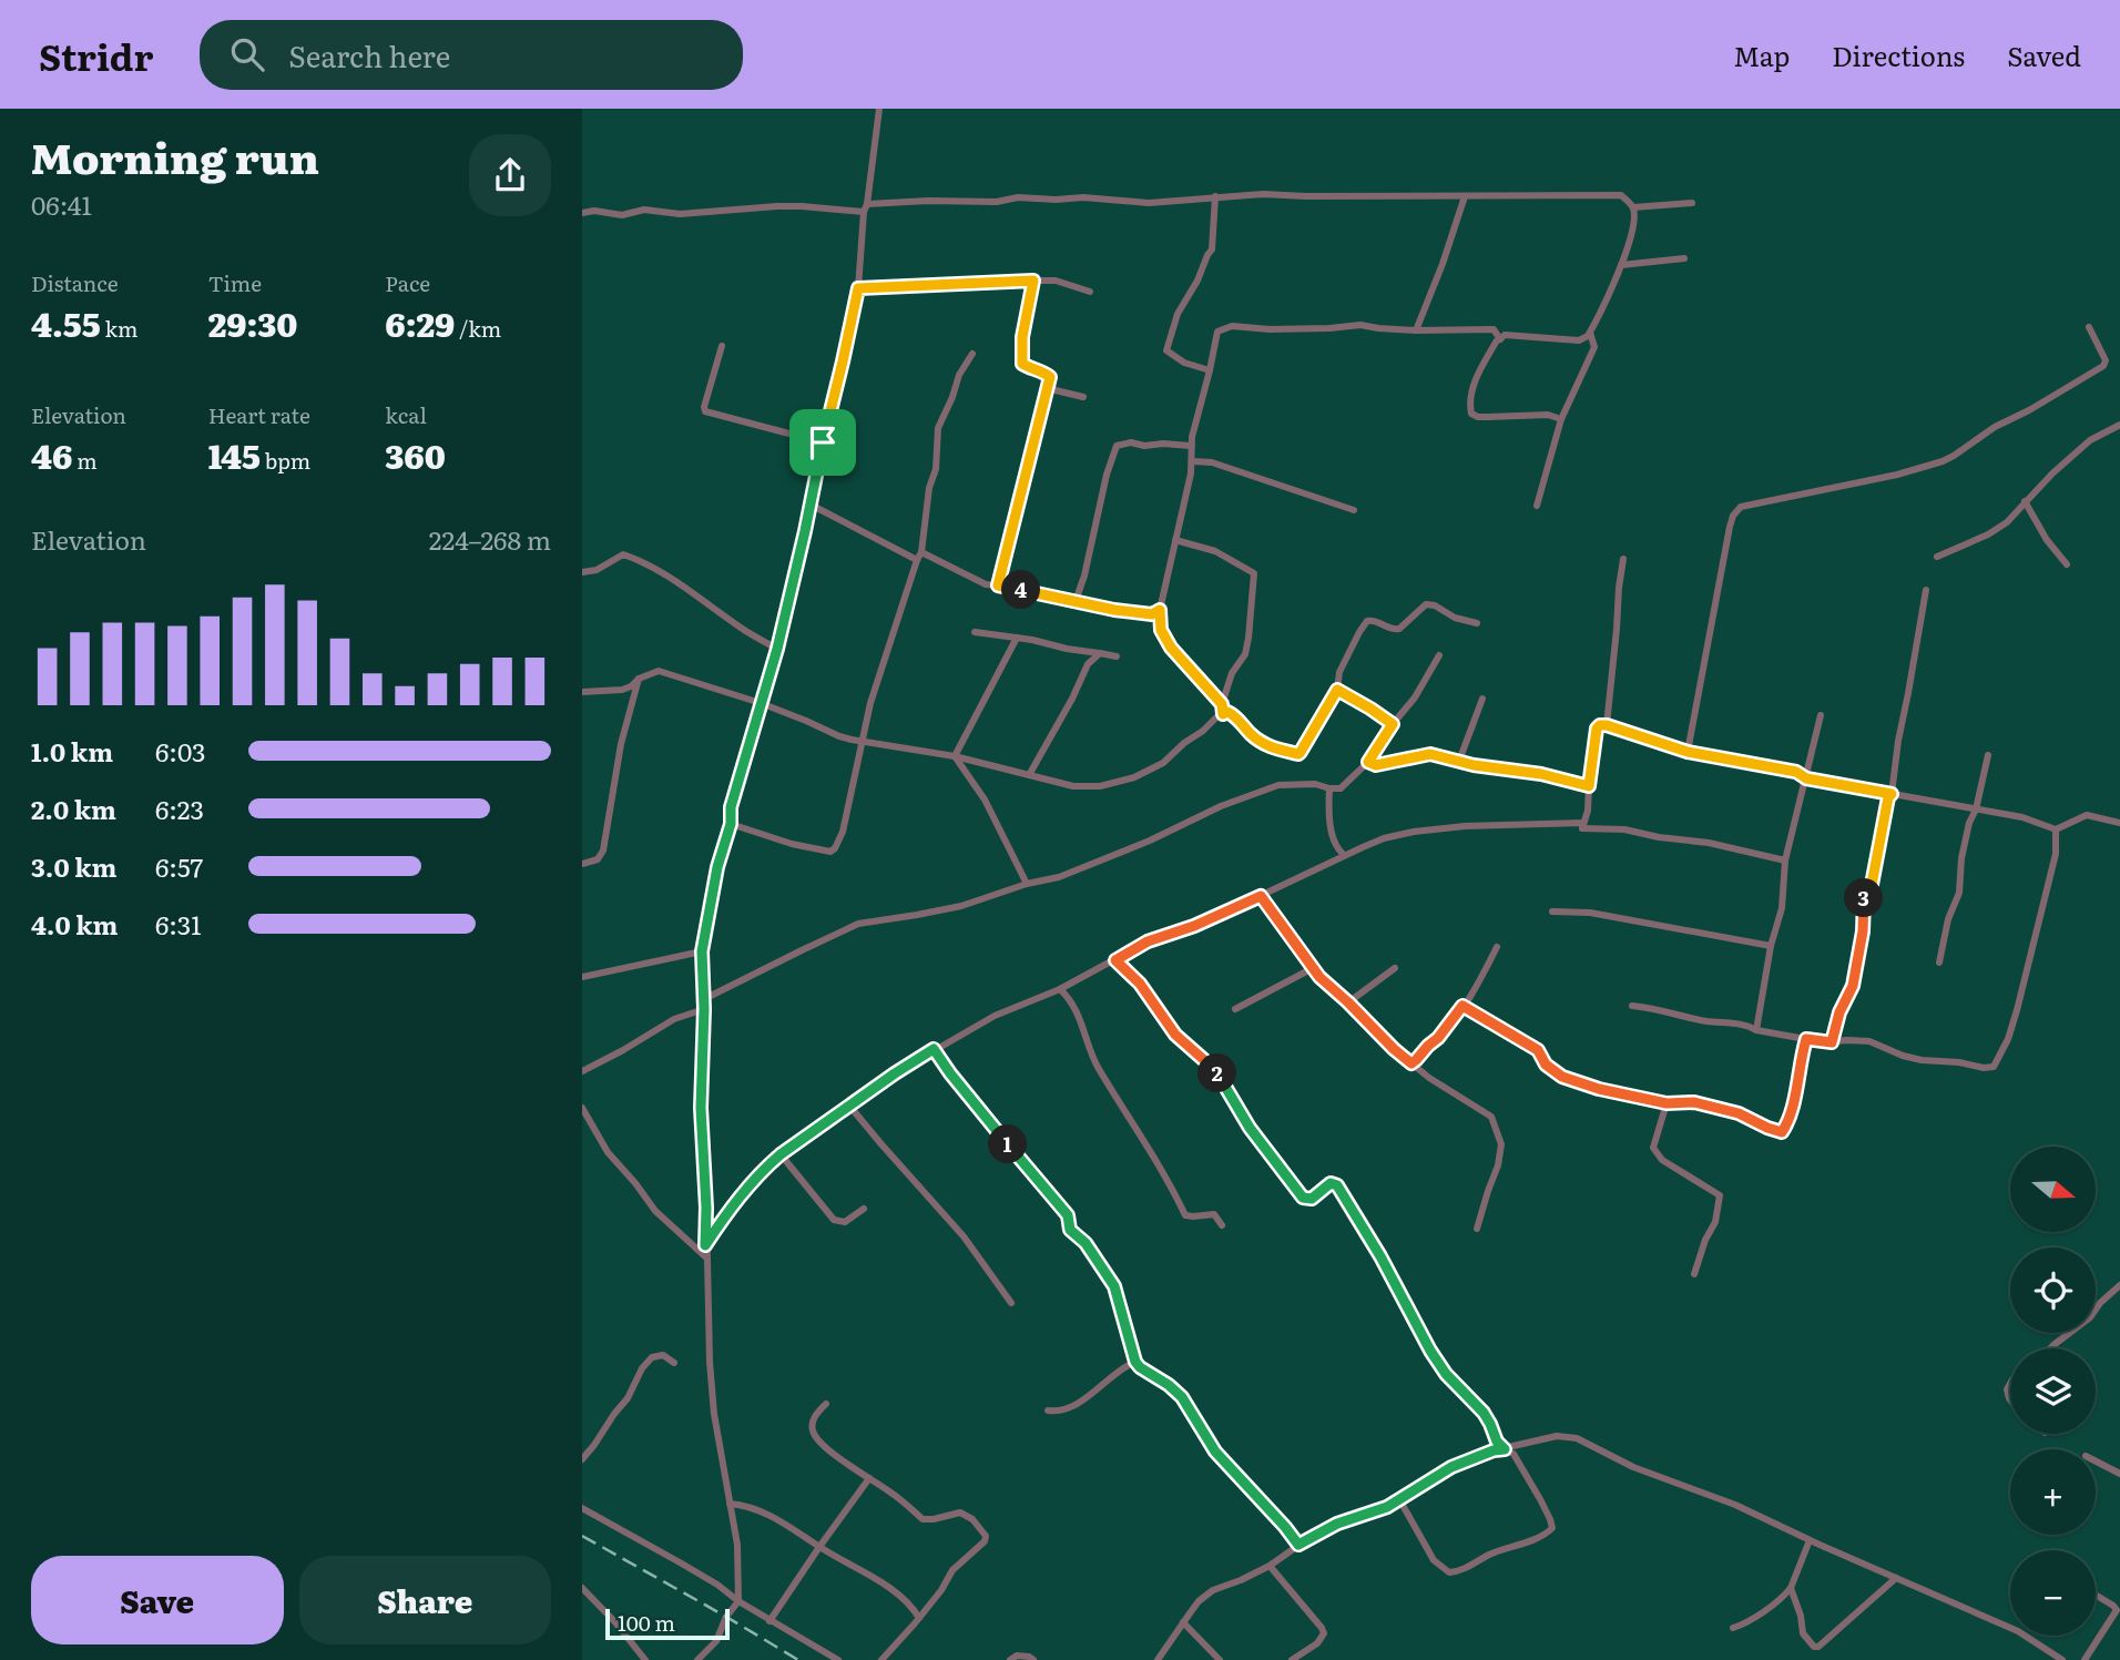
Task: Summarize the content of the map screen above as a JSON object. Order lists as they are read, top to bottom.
{
  "scale_bar": "100 m",
  "north": "right",
  "page": {
    "header": "Stridr",
    "search": "Search here",
    "nav": ["Map", "Directions", "Saved"],
    "heading": ["Morning run", "06:41"],
    "stats": [
      ["Distance", "4.55 km"],
      ["Time", "29:30"],
      ["Pace", "6:29 /km"],
      ["Elevation", "46 m"],
      ["Heart rate", "145 bpm"],
      ["kcal", "360"]
    ],
    "chart": ["Elevation", "224–268 m"],
    "pins": [
      "4",
      "3",
      "2",
      "1"
    ],
    "list": [
      {
        "name": "1.0 km",
        "note": "6:03"
      },
      {
        "name": "2.0 km",
        "note": "6:23"
      },
      {
        "name": "3.0 km",
        "note": "6:57"
      },
      {
        "name": "4.0 km",
        "note": "6:31"
      }
    ],
    "map_buttons": ["+", "−"],
    "buttons": ["Save", "Share"],
    "scale": "100 m"
  }
}
